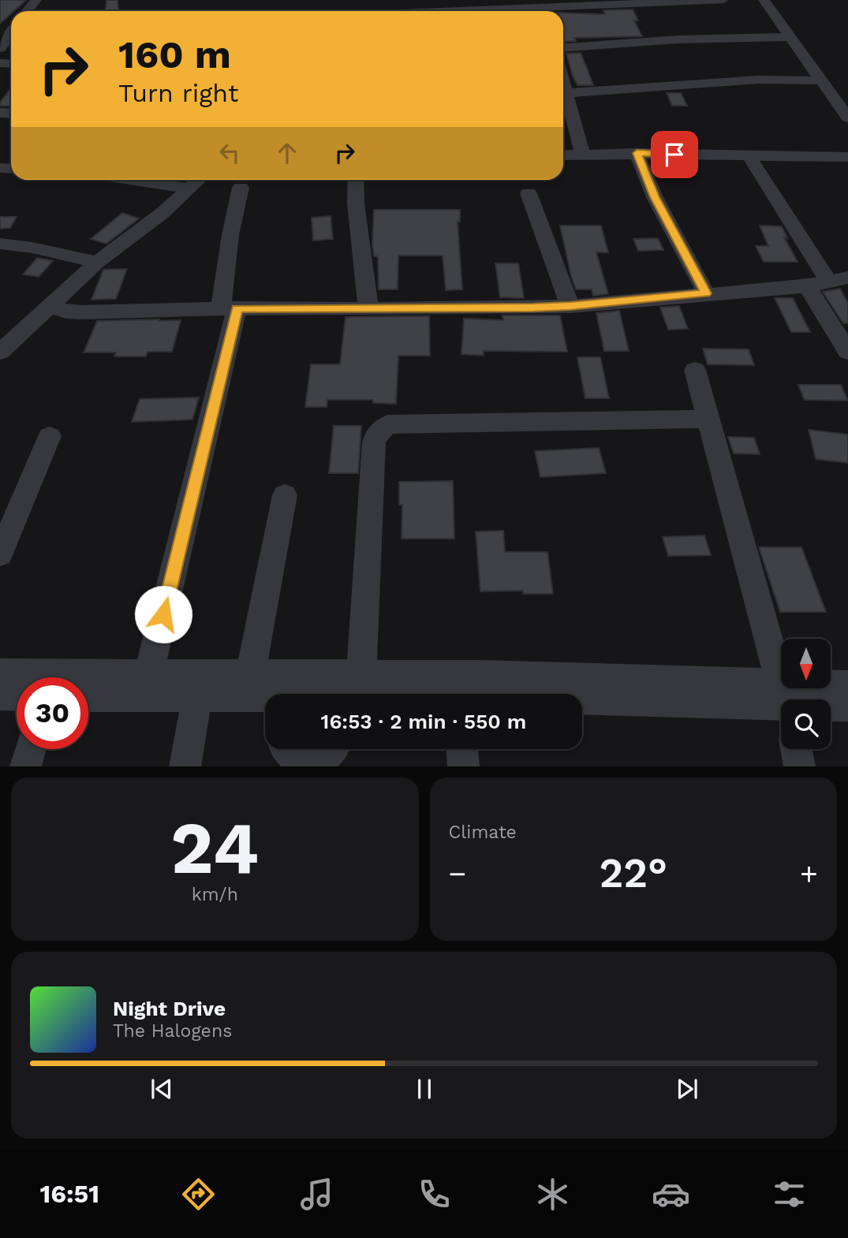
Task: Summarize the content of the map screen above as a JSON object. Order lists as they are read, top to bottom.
{
  "north": "bottom",
  "page": {
    "turn": ["160 m", "Turn right"],
    "limit": "30",
    "trip": "16:53 · 2 min · 550 m",
    "tile": [
      ["24", "km/h"],
      "Climate"
    ],
    "heat": ["−", "22°", "+"],
    "song": ["Night Drive", "The Halogens"],
    "tabs": "16:51"
  }
}
